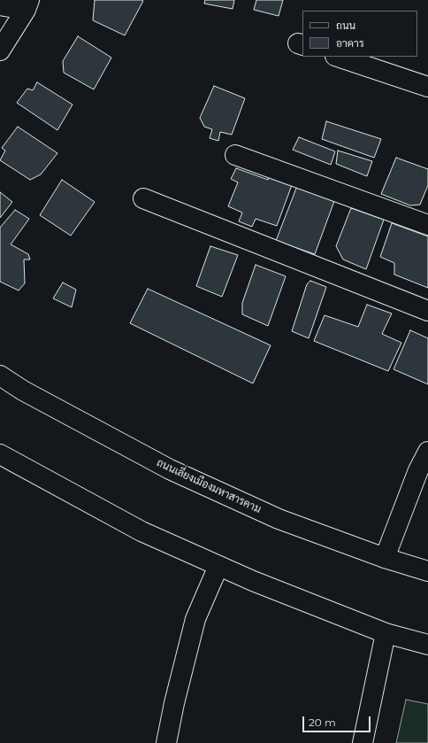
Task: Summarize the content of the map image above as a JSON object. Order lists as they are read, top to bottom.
{
  "streets": {
    "main road": ["ถนนเลี่ยงเมืองมหาสารคาม"]
  },
  "legend": ["ถนน", "อาคาร"],
  "scale_bar": "20 m"
}
